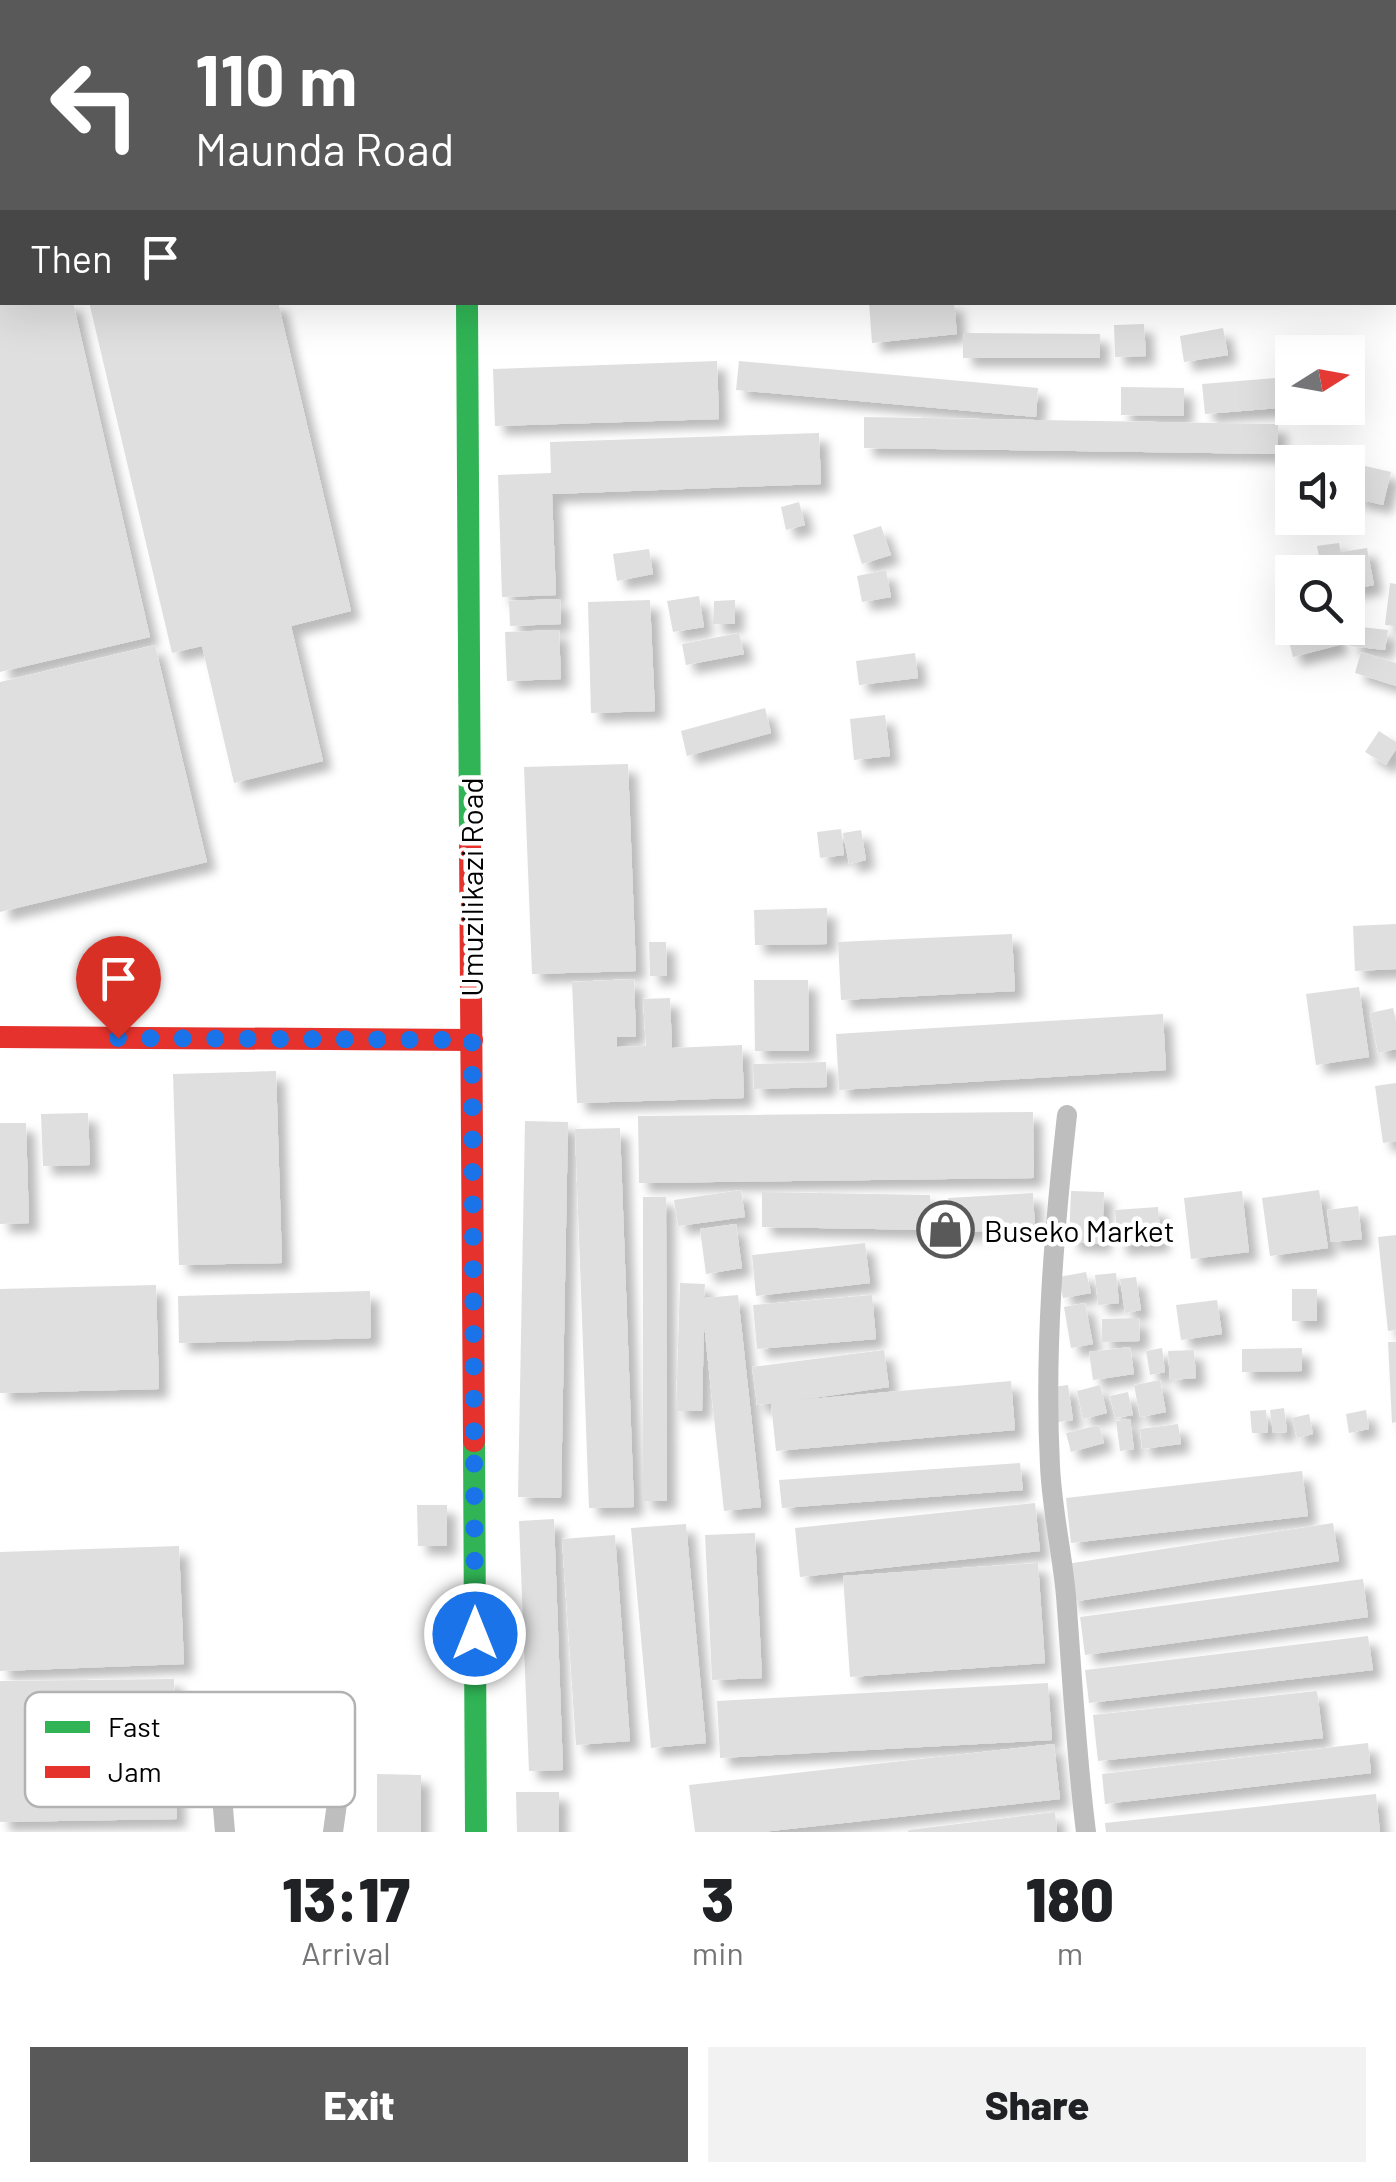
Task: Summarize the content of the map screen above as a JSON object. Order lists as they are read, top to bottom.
{
  "streets": {
    "street": ["Umuzilikazi Road"]
  },
  "places": {
    "shop": ["Buseko Market"]
  },
  "legend": ["Fast", "Jam"],
  "north": "right",
  "page": {
    "turn": ["110 m", "Maunda Road"],
    "then": "Then",
    "eta": [
      "13:17",
      "Arrival",
      "3",
      "min",
      "180",
      "m"
    ],
    "buttons": ["Exit", "Share"]
  }
}
